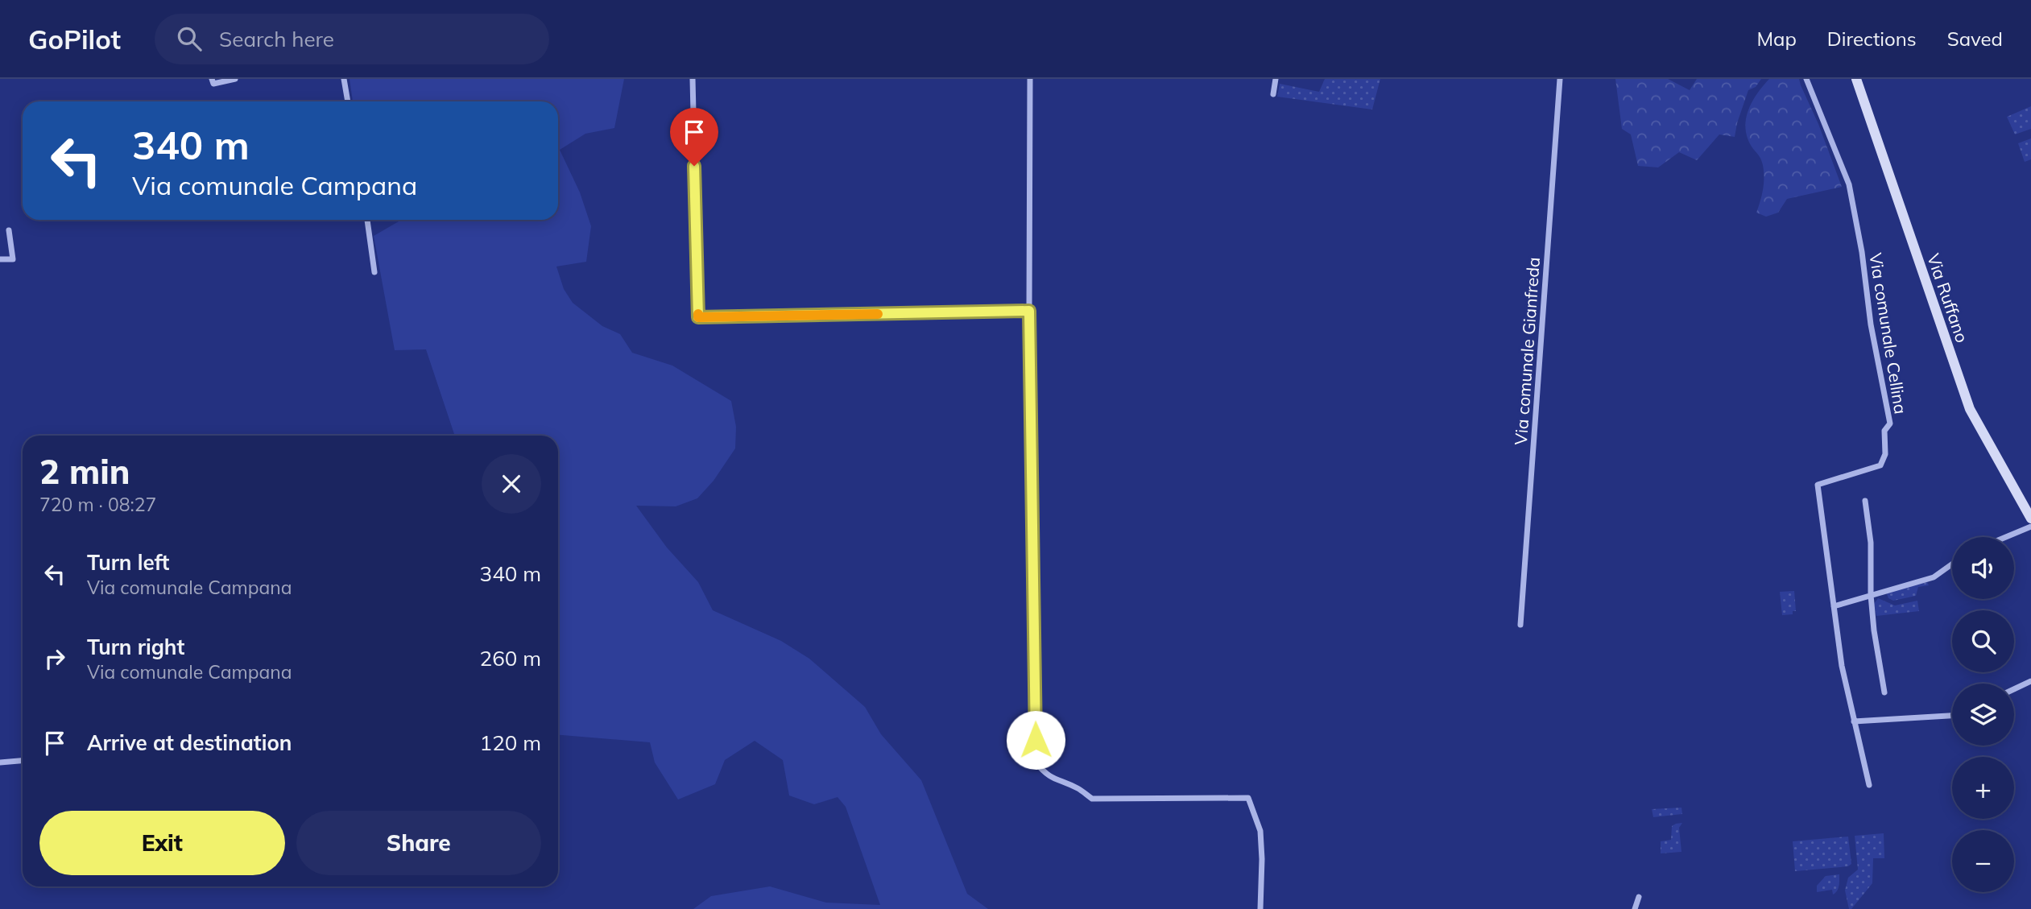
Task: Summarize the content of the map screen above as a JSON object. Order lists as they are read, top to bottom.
{
  "streets": {
    "street": ["Via Ruffano", "Via comunale Cellina", "Via comunale Gianfreda"]
  },
  "page": {
    "header": "GoPilot",
    "search": "Search here",
    "nav": ["Map", "Directions", "Saved"],
    "turn": ["340 m", "Via comunale Campana"],
    "heading": ["2 min", "720 m · 08:27"],
    "list": [
      {
        "name": "Turn left",
        "note": "Via comunale Campana",
        "value": "340 m"
      },
      {
        "name": "Turn right",
        "note": "Via comunale Campana",
        "value": "260 m"
      },
      {
        "name": "Arrive at destination",
        "value": "120 m"
      }
    ],
    "map_buttons": ["+", "−"],
    "buttons": ["Exit", "Share"]
  }
}
